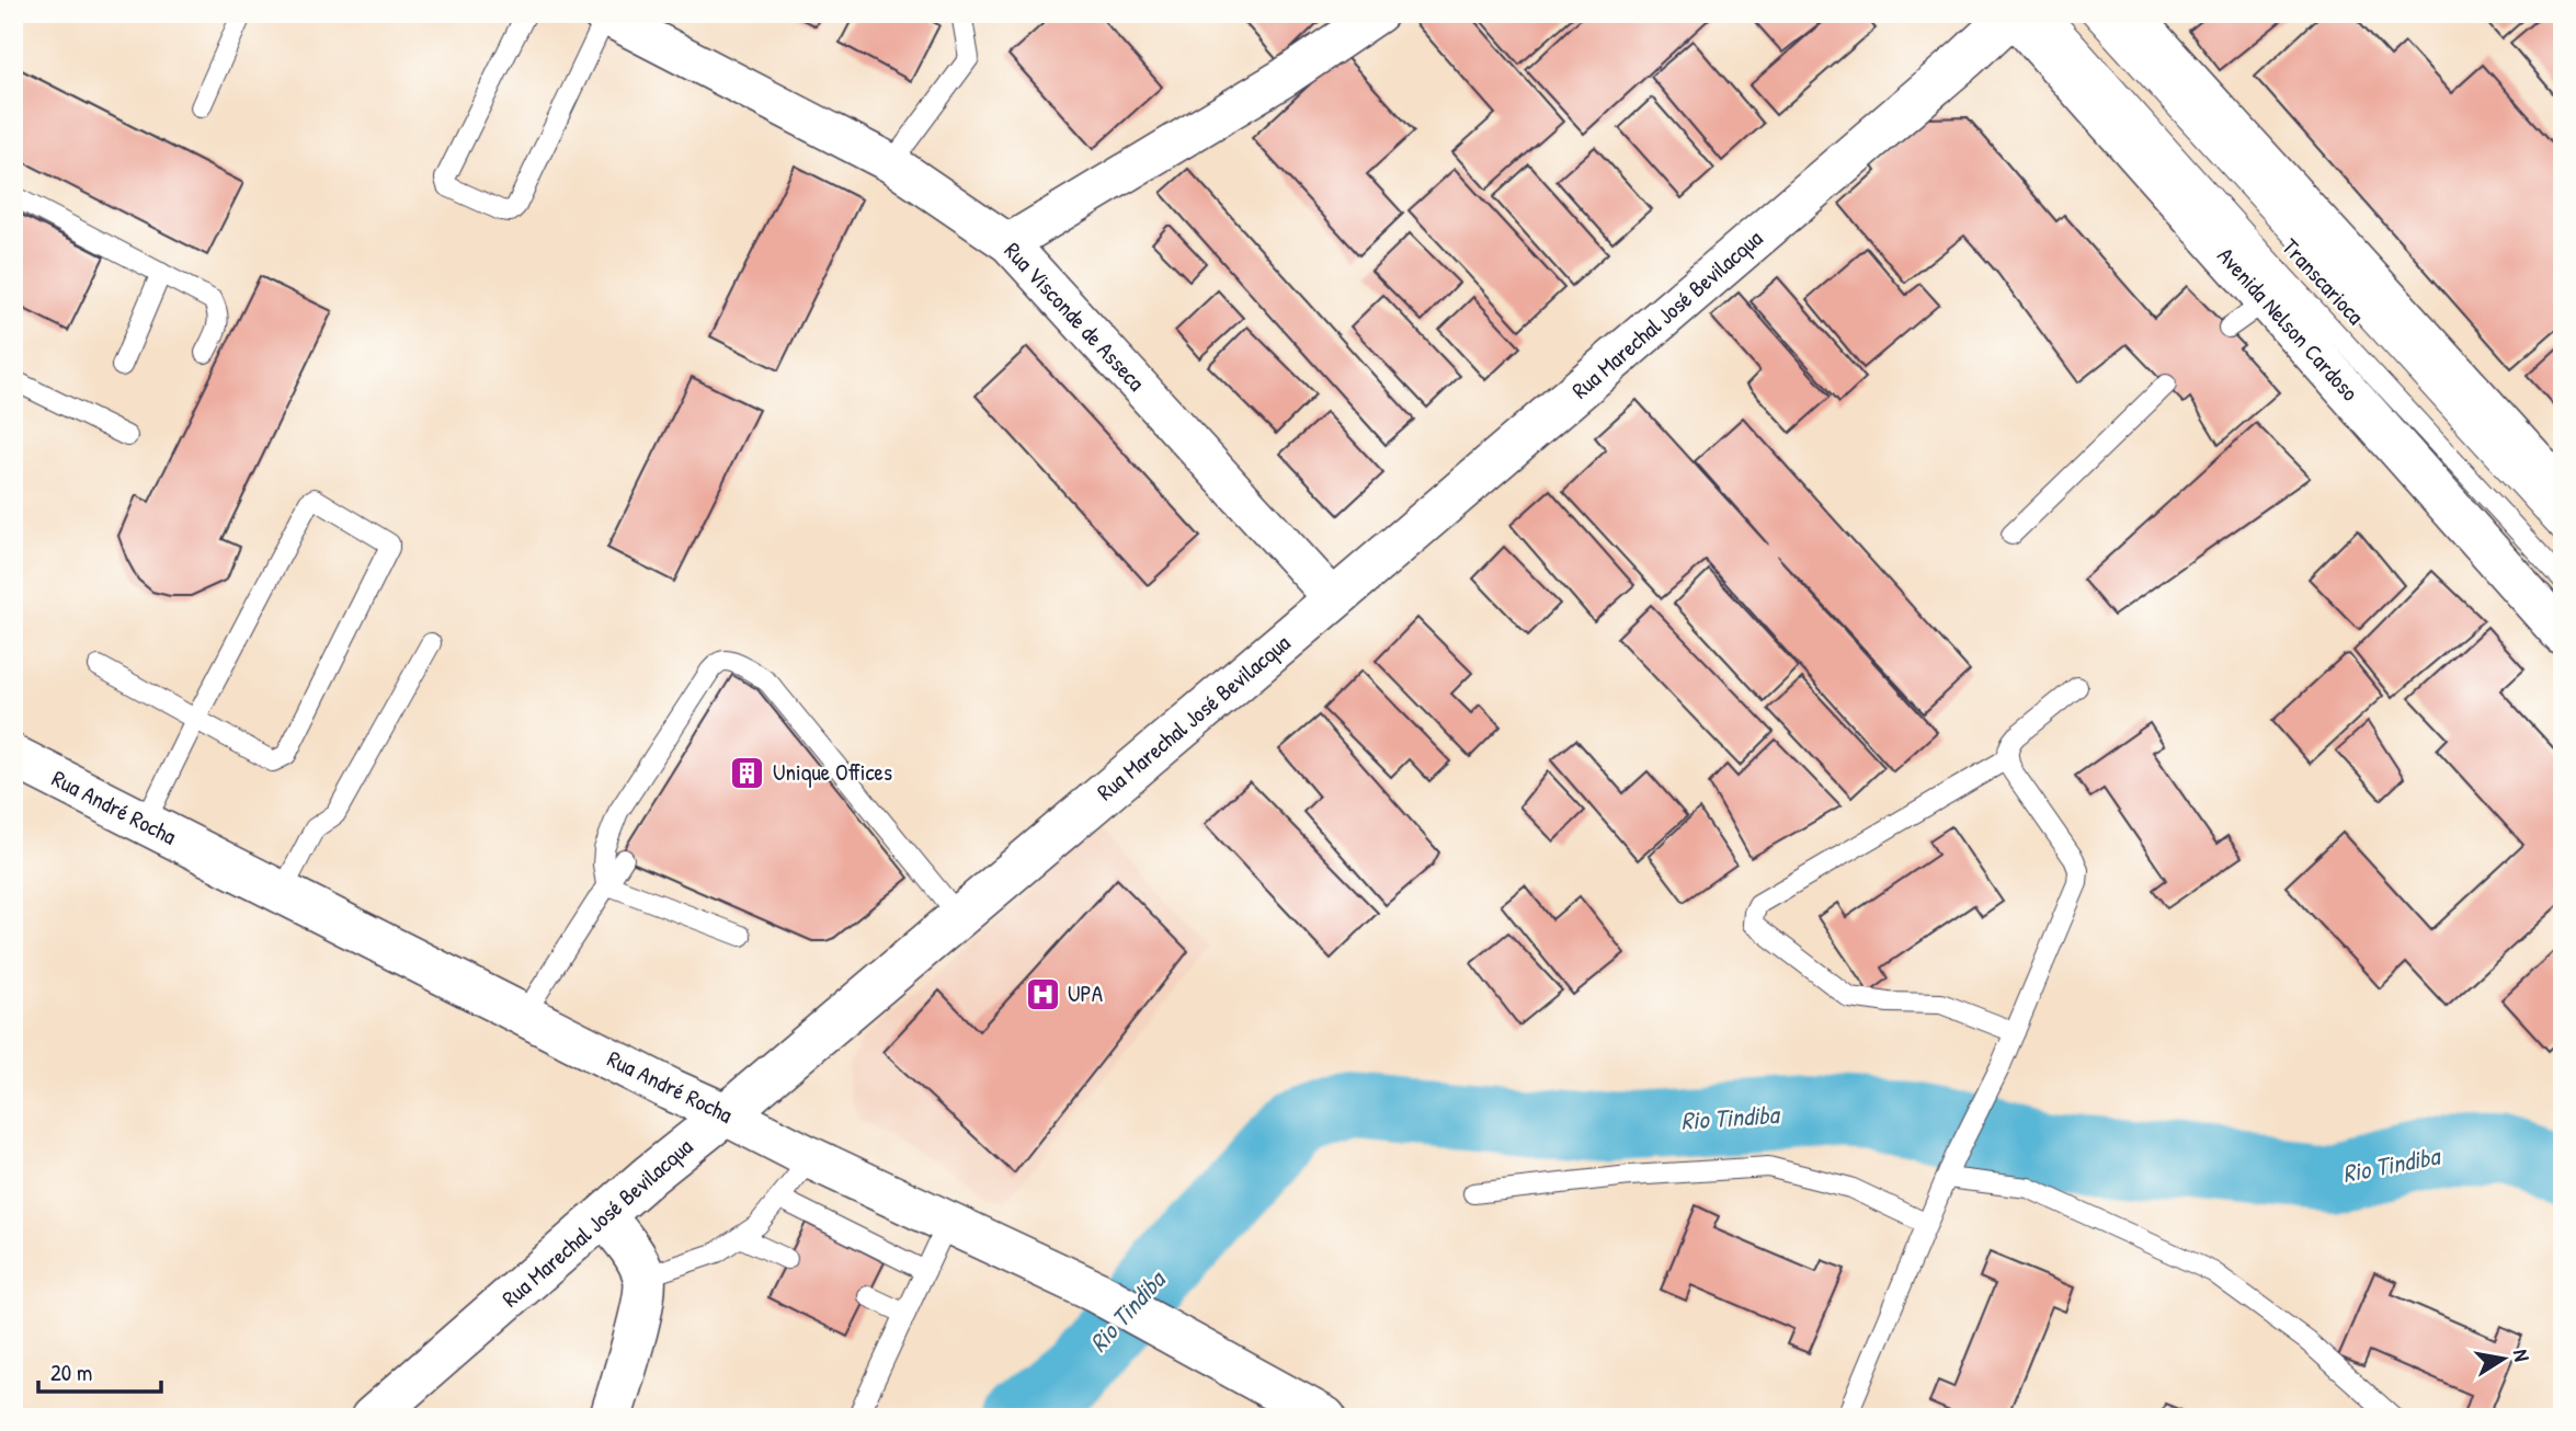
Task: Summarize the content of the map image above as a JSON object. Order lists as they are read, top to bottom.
{
  "streets": {
    "main road": ["Rua Marechal José Bevilacqua", "Avenida Nelson Cardoso", "Rua André Rocha"],
    "street": ["Rua Visconde de Asseca"],
    "lane": ["Transcarioca"]
  },
  "crossings": [
    ["Rua Marechal José Bevilacqua", "Rua Visconde de Asseca"],
    ["Rua Marechal José Bevilacqua", "Avenida Nelson Cardoso"],
    ["Rua Marechal José Bevilacqua", "Rua André Rocha"]
  ],
  "water": ["Rio Tindiba"],
  "places": {
    "building": ["Unique Offices"],
    "hospital": ["UPA"]
  },
  "scale_bar": "20 m",
  "north": "right"
}
